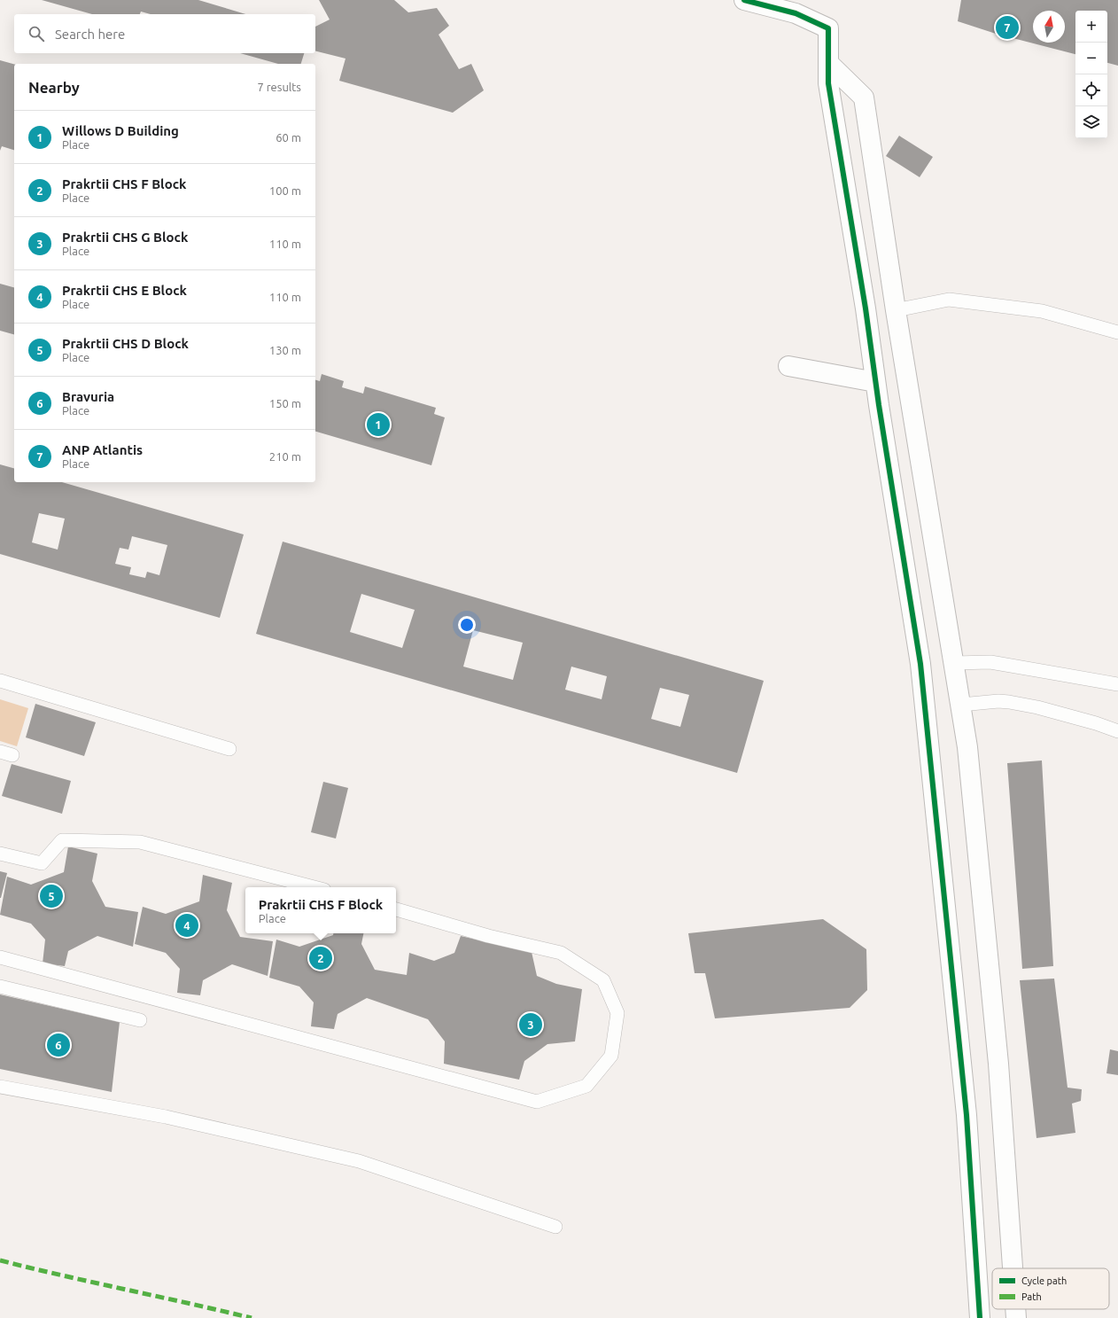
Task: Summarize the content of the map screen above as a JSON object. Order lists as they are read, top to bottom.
{
  "legend": ["Cycle path", "Path"],
  "north": "top",
  "page": {
    "map_buttons": ["+", "−"],
    "pins": [
      "7",
      "1",
      "5",
      "4",
      "2",
      "3",
      "6"
    ],
    "search": "Search here",
    "heading": ["Nearby", "7 results"],
    "list": [
      {
        "mark": "1",
        "name": "Willows D Building",
        "note": "Place",
        "value": "60 m"
      },
      {
        "mark": "2",
        "name": "Prakrtii CHS F Block",
        "note": "Place",
        "value": "100 m"
      },
      {
        "mark": "3",
        "name": "Prakrtii CHS G Block",
        "note": "Place",
        "value": "110 m"
      },
      {
        "mark": "4",
        "name": "Prakrtii CHS E Block",
        "note": "Place",
        "value": "110 m"
      },
      {
        "mark": "5",
        "name": "Prakrtii CHS D Block",
        "note": "Place",
        "value": "130 m"
      },
      {
        "mark": "6",
        "name": "Bravuria",
        "note": "Place",
        "value": "150 m"
      },
      {
        "mark": "7",
        "name": "ANP Atlantis",
        "note": "Place",
        "value": "210 m"
      }
    ],
    "popup": ["Prakrtii CHS F Block", "Place"]
  }
}
